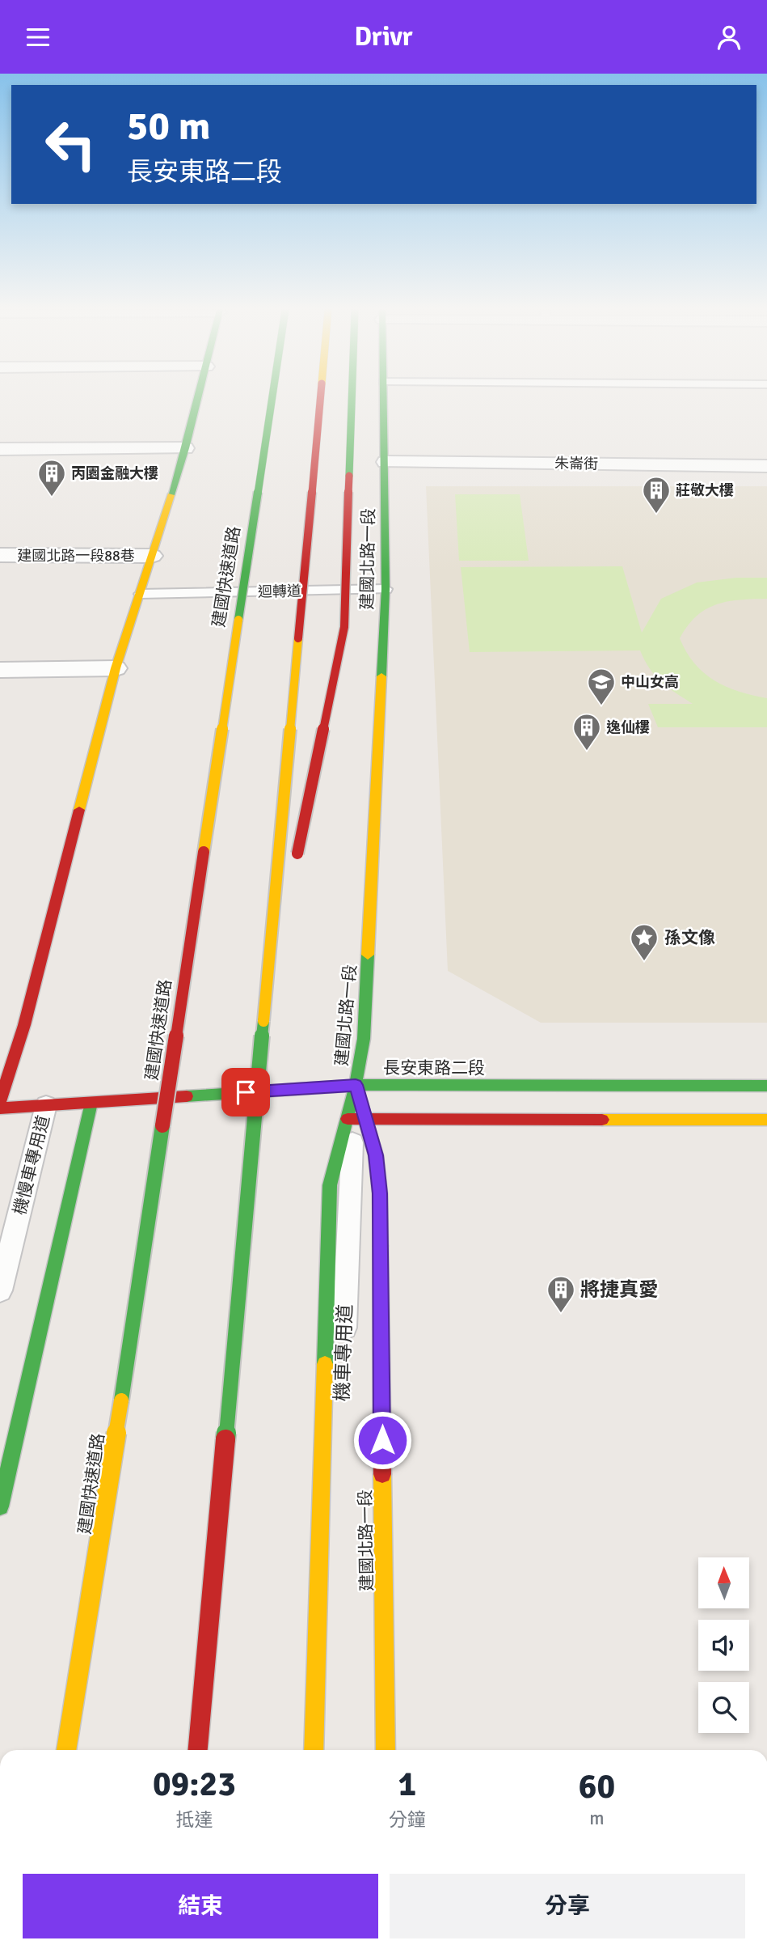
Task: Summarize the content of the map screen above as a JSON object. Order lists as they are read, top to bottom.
{
  "streets": {
    "main road": ["建國北路一段", "建國快速道路", "長安東路二段"],
    "street": ["朱崙街", "建國北路一段88巷"],
    "lane": ["迴轉道", "機慢車專用道", "機車專用道"]
  },
  "crossings": [
    ["朱崙街", "建國北路一段"],
    ["建國北路一段", "迴轉道"],
    ["建國北路一段", "長安東路二段"],
    ["建國北路一段", "機車專用道"],
    ["長安東路二段", "機慢車專用道"],
    ["長安東路二段", "機車專用道"]
  ],
  "places": {
    "building": [
      "丙園金融大樓",
      "莊敬大樓",
      "逸仙樓",
      "將捷真愛"
    ],
    "school or university": ["中山女高"],
    "place": ["孫文像"]
  },
  "north": "top",
  "page": {
    "header": "Drivr",
    "turn": ["50 m", "長安東路二段"],
    "eta": [
      "09:23",
      "抵達",
      "1",
      "分鐘",
      "60",
      "m"
    ],
    "buttons": ["結束", "分享"]
  }
}
